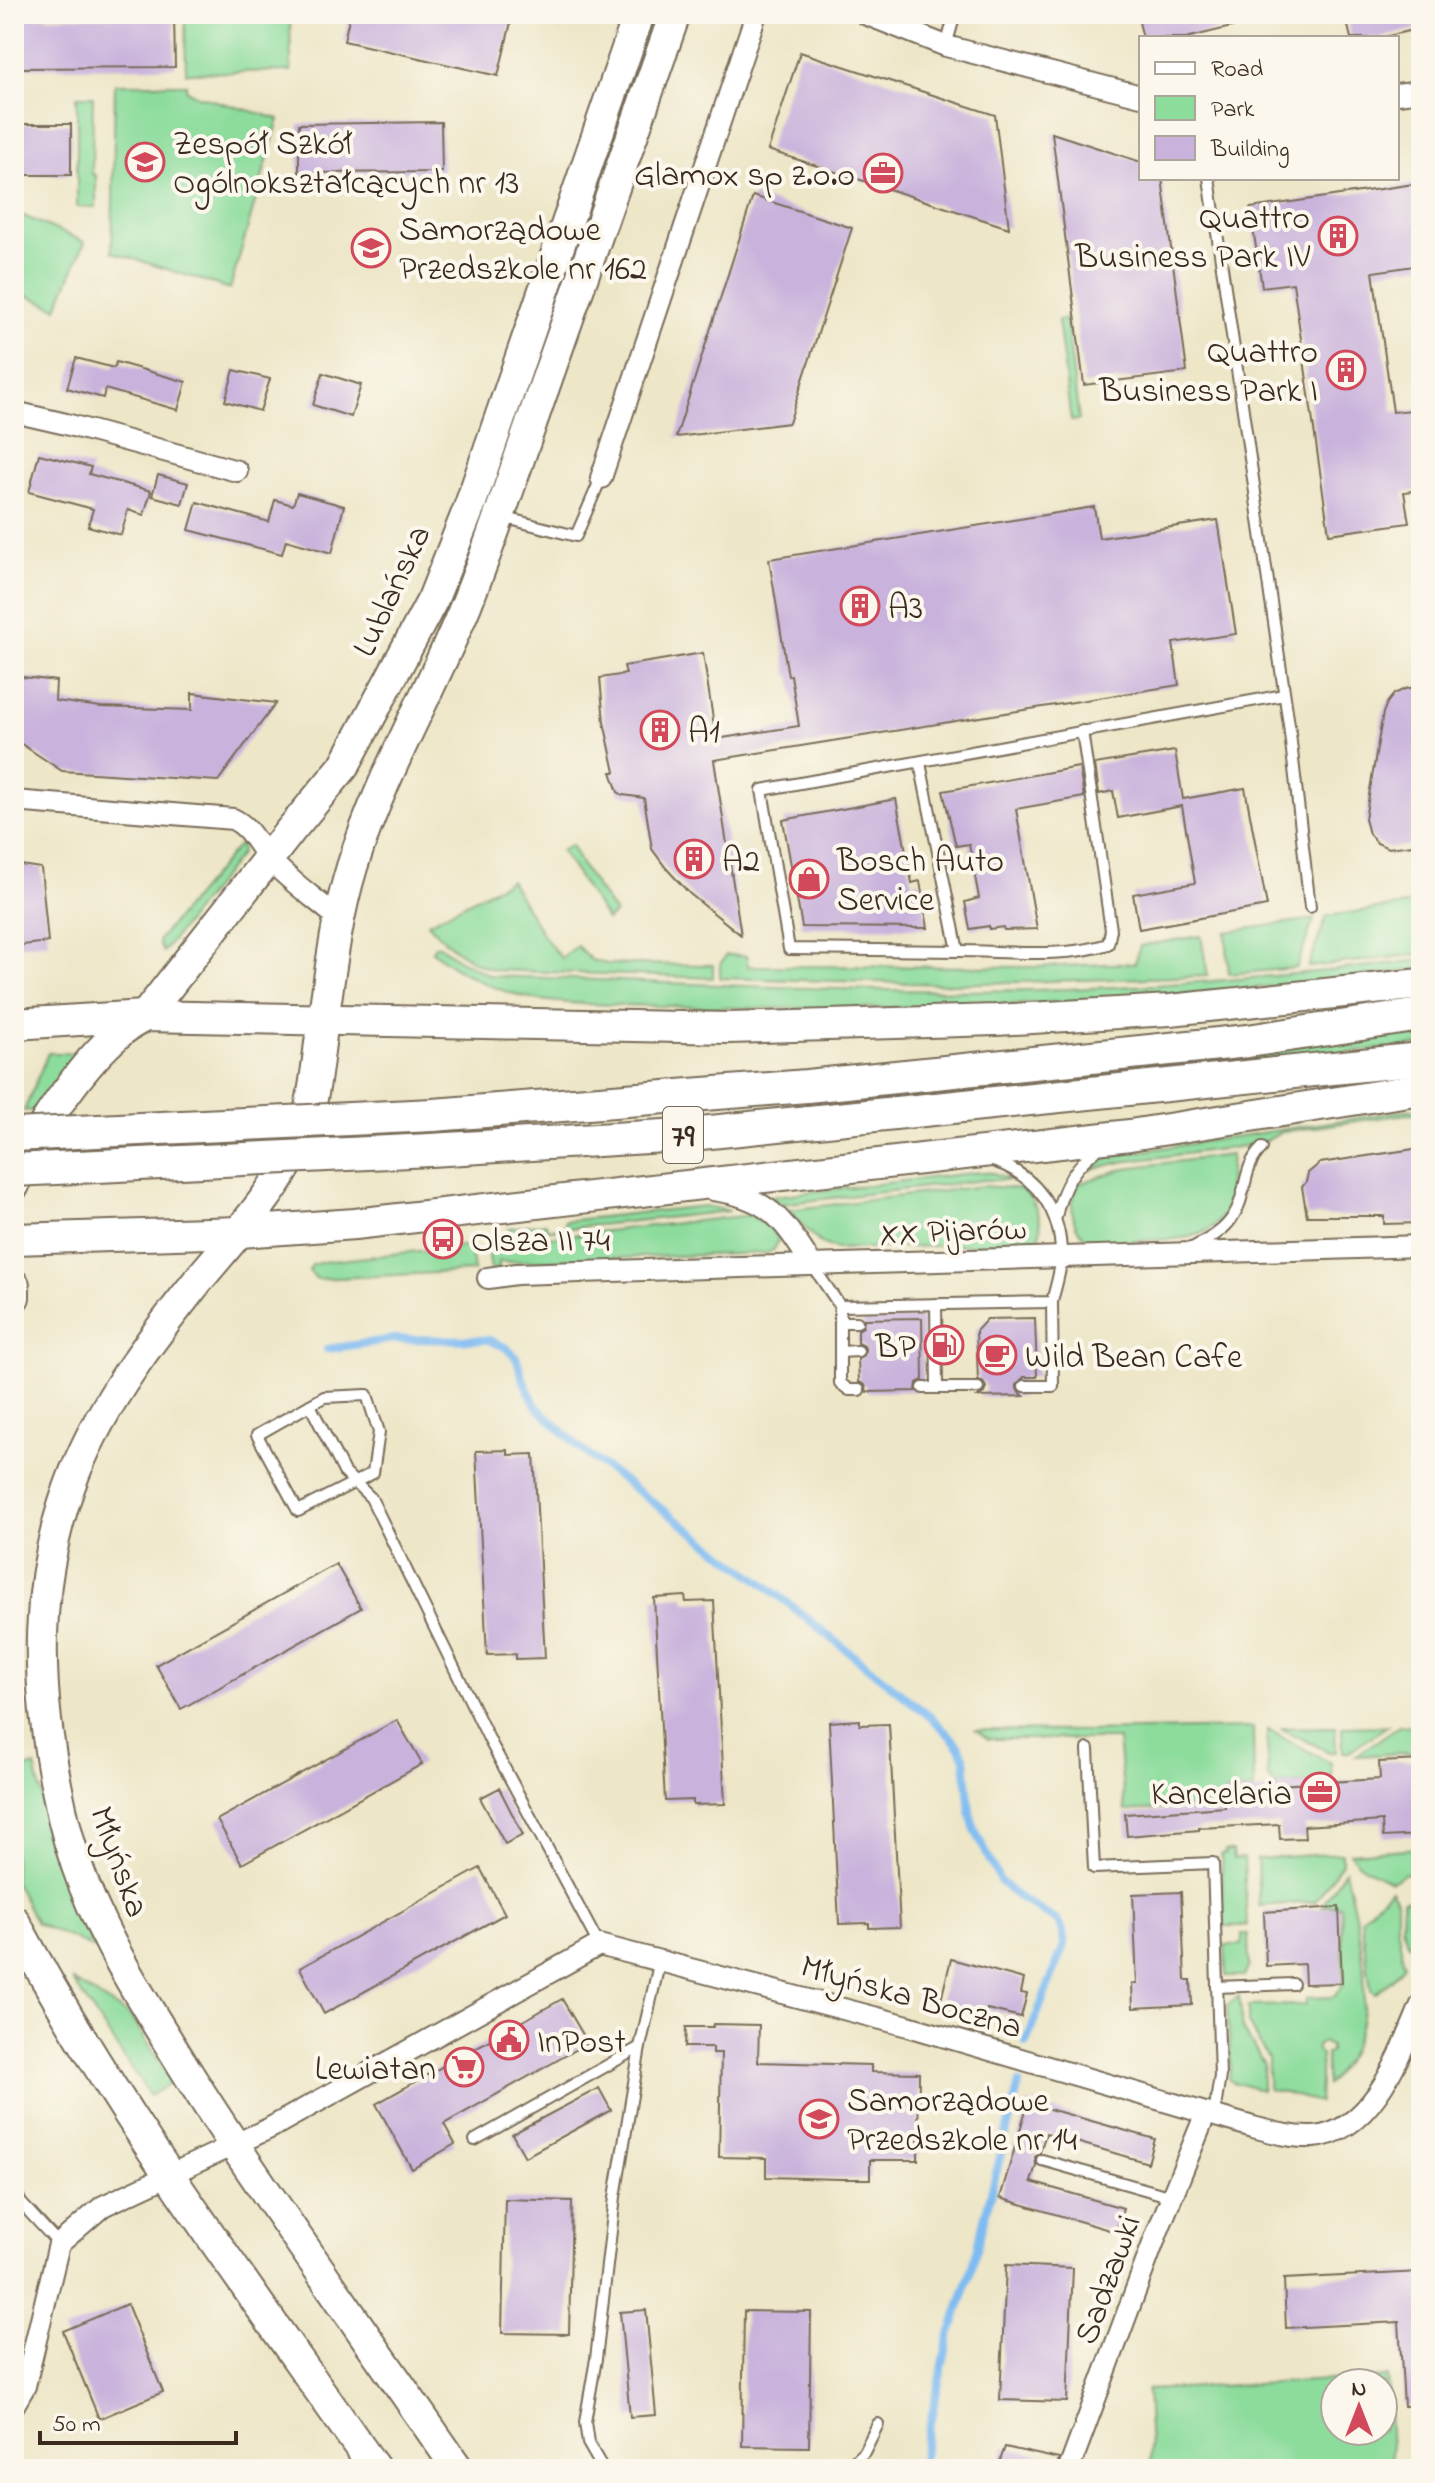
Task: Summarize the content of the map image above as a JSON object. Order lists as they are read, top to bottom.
{
  "streets": {
    "main road": ["Lublańska", "79", "Młyńska"],
    "street": ["XX Pijarów", "Młyńska Boczna", "Sadzawki"]
  },
  "crossings": [
    ["Lublańska", "Młyńska"],
    ["Młyńska Boczna", "Sadzawki"]
  ],
  "places": {
    "school or university": ["Zespół Szkół Ogólnokształcących nr 13", "Samorządowe Przedszkole nr 162", "Samorządowe Przedszkole nr 14"],
    "office": ["Glamox sp z.o.o", "Kancelaria"],
    "building": [
      "Quattro Business Park IV",
      "Quattro Business Park I",
      "A3",
      "A1",
      "A2"
    ],
    "shop": ["Bosch Auto Service"],
    "bus stop": ["Olsza II 74"],
    "fuel station": ["BP"],
    "cafe": ["Wild Bean Cafe"],
    "public building": ["InPost"],
    "supermarket": ["Lewiatan"]
  },
  "legend": ["Road", "Park", "Building"],
  "scale_bar": "50 m",
  "north": "top"
}
